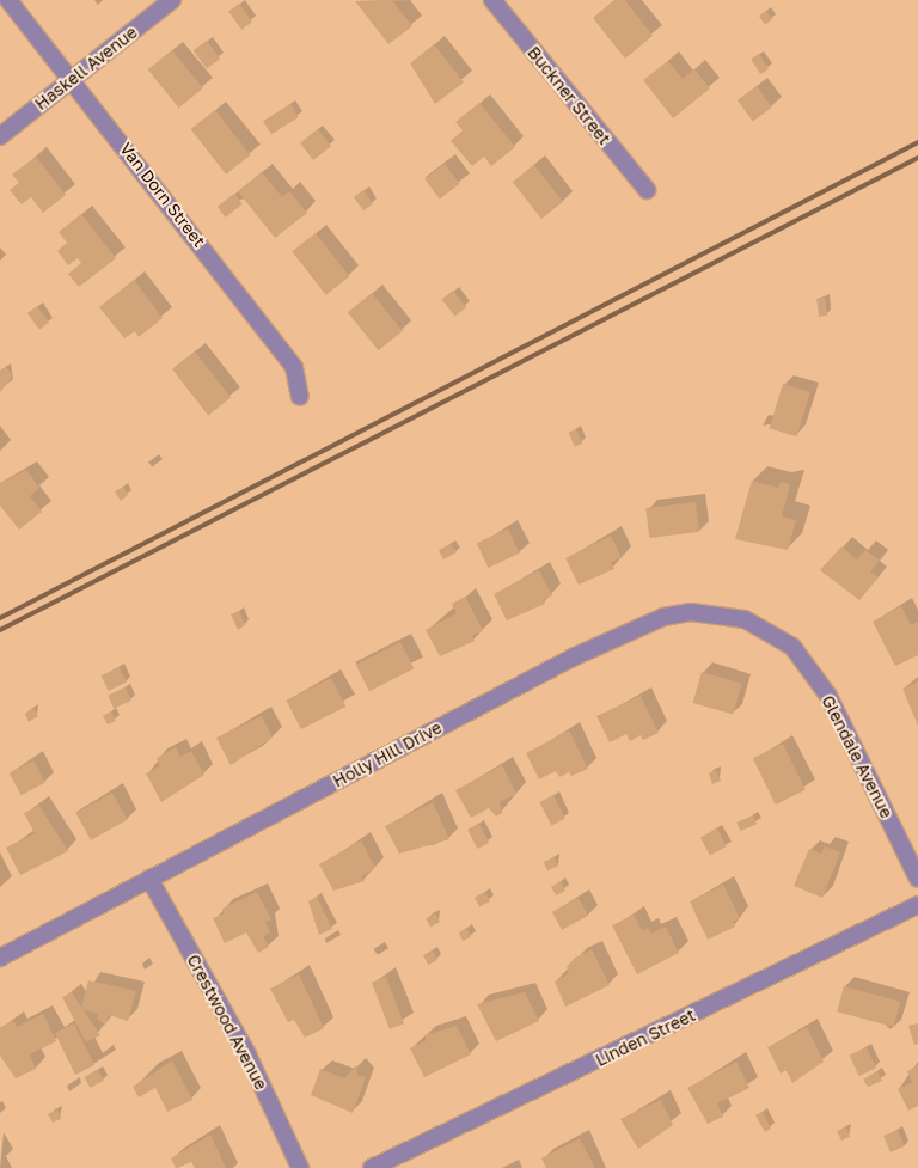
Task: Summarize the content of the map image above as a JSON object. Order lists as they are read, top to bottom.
{
  "streets": {
    "street": [
      "Haskell Avenue",
      "Buckner Street",
      "Van Dorn Street",
      "Holly Hill Drive",
      "Glendale Avenue",
      "Crestwood Avenue",
      "Linden Street"
    ]
  },
  "crossings": [
    ["Haskell Avenue", "Van Dorn Street"],
    ["Holly Hill Drive", "Glendale Avenue"],
    ["Holly Hill Drive", "Crestwood Avenue"]
  ]
}
